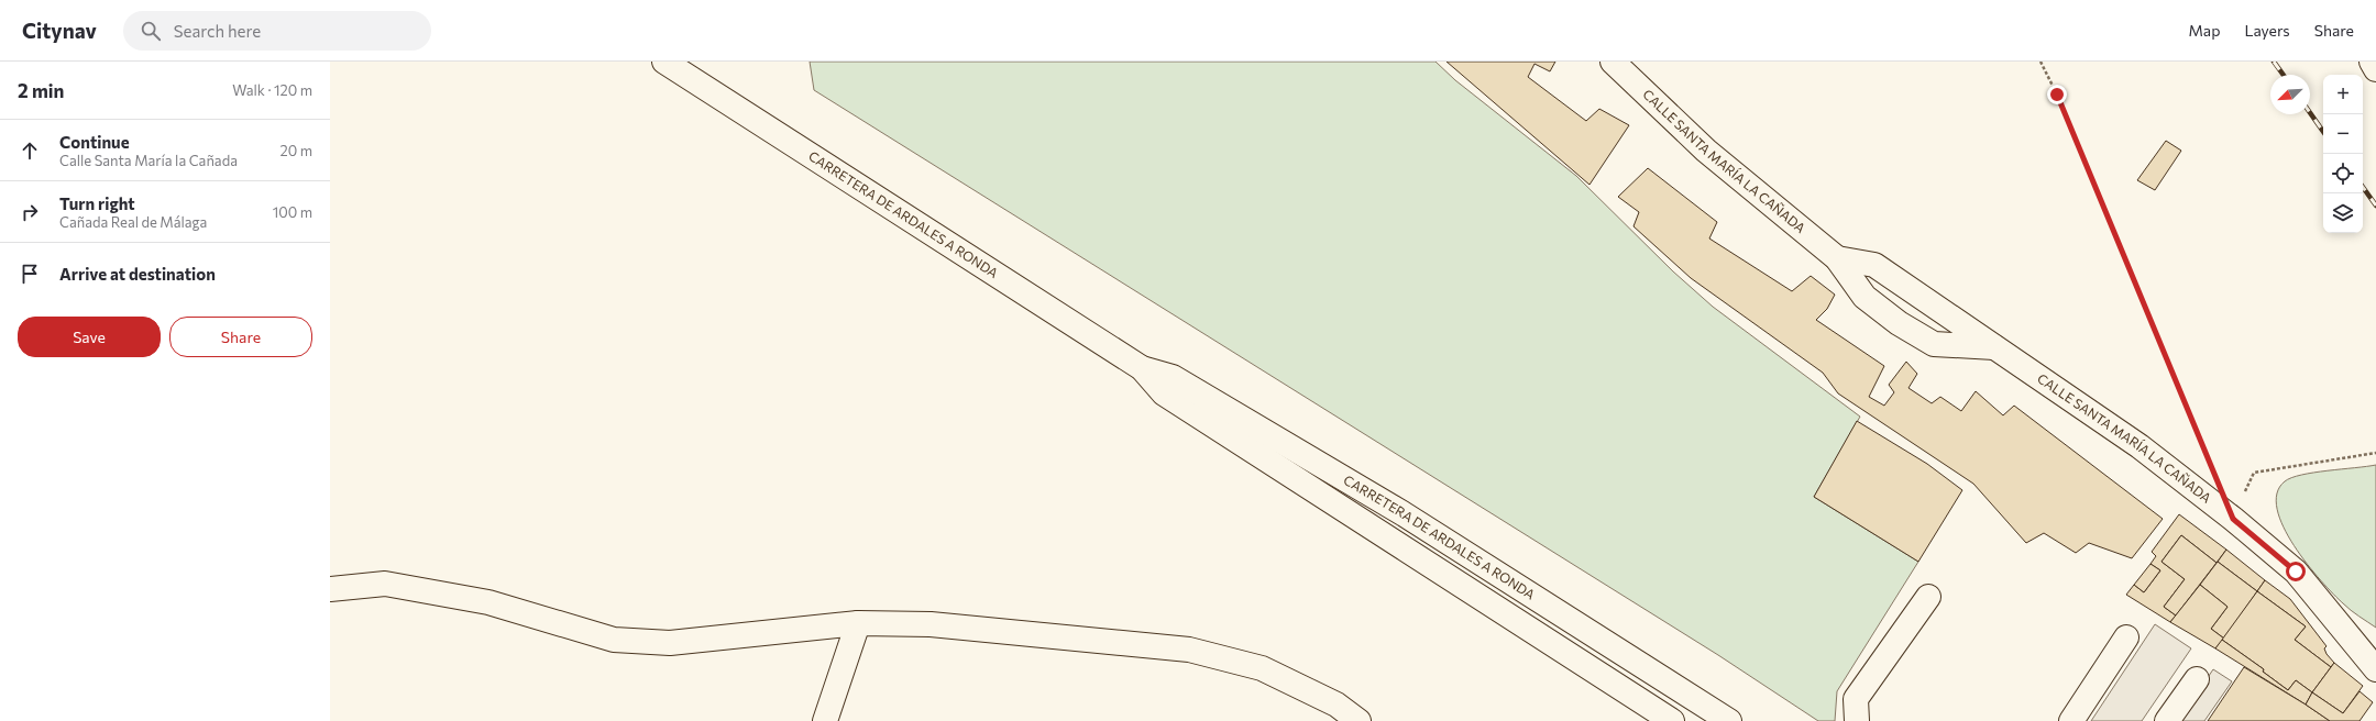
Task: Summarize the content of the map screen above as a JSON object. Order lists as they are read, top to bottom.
{
  "streets": {
    "street": ["CALLE SANTA MARÍA LA CAÑADA", "CARRETERA DE ARDALES A RONDA"]
  },
  "north": "bottom left",
  "page": {
    "header": "Citynav",
    "search": "Search here",
    "nav": ["Map", "Layers", "Share"],
    "heading": ["2 min", "Walk · 120 m"],
    "map_buttons": ["+", "−"],
    "list": [
      ["Continue", "Calle Santa María la Cañada", "20 m"],
      ["Turn right", "Cañada Real de Málaga", "100 m"],
      "Arrive at destination"
    ],
    "buttons": ["Save", "Share"]
  }
}
